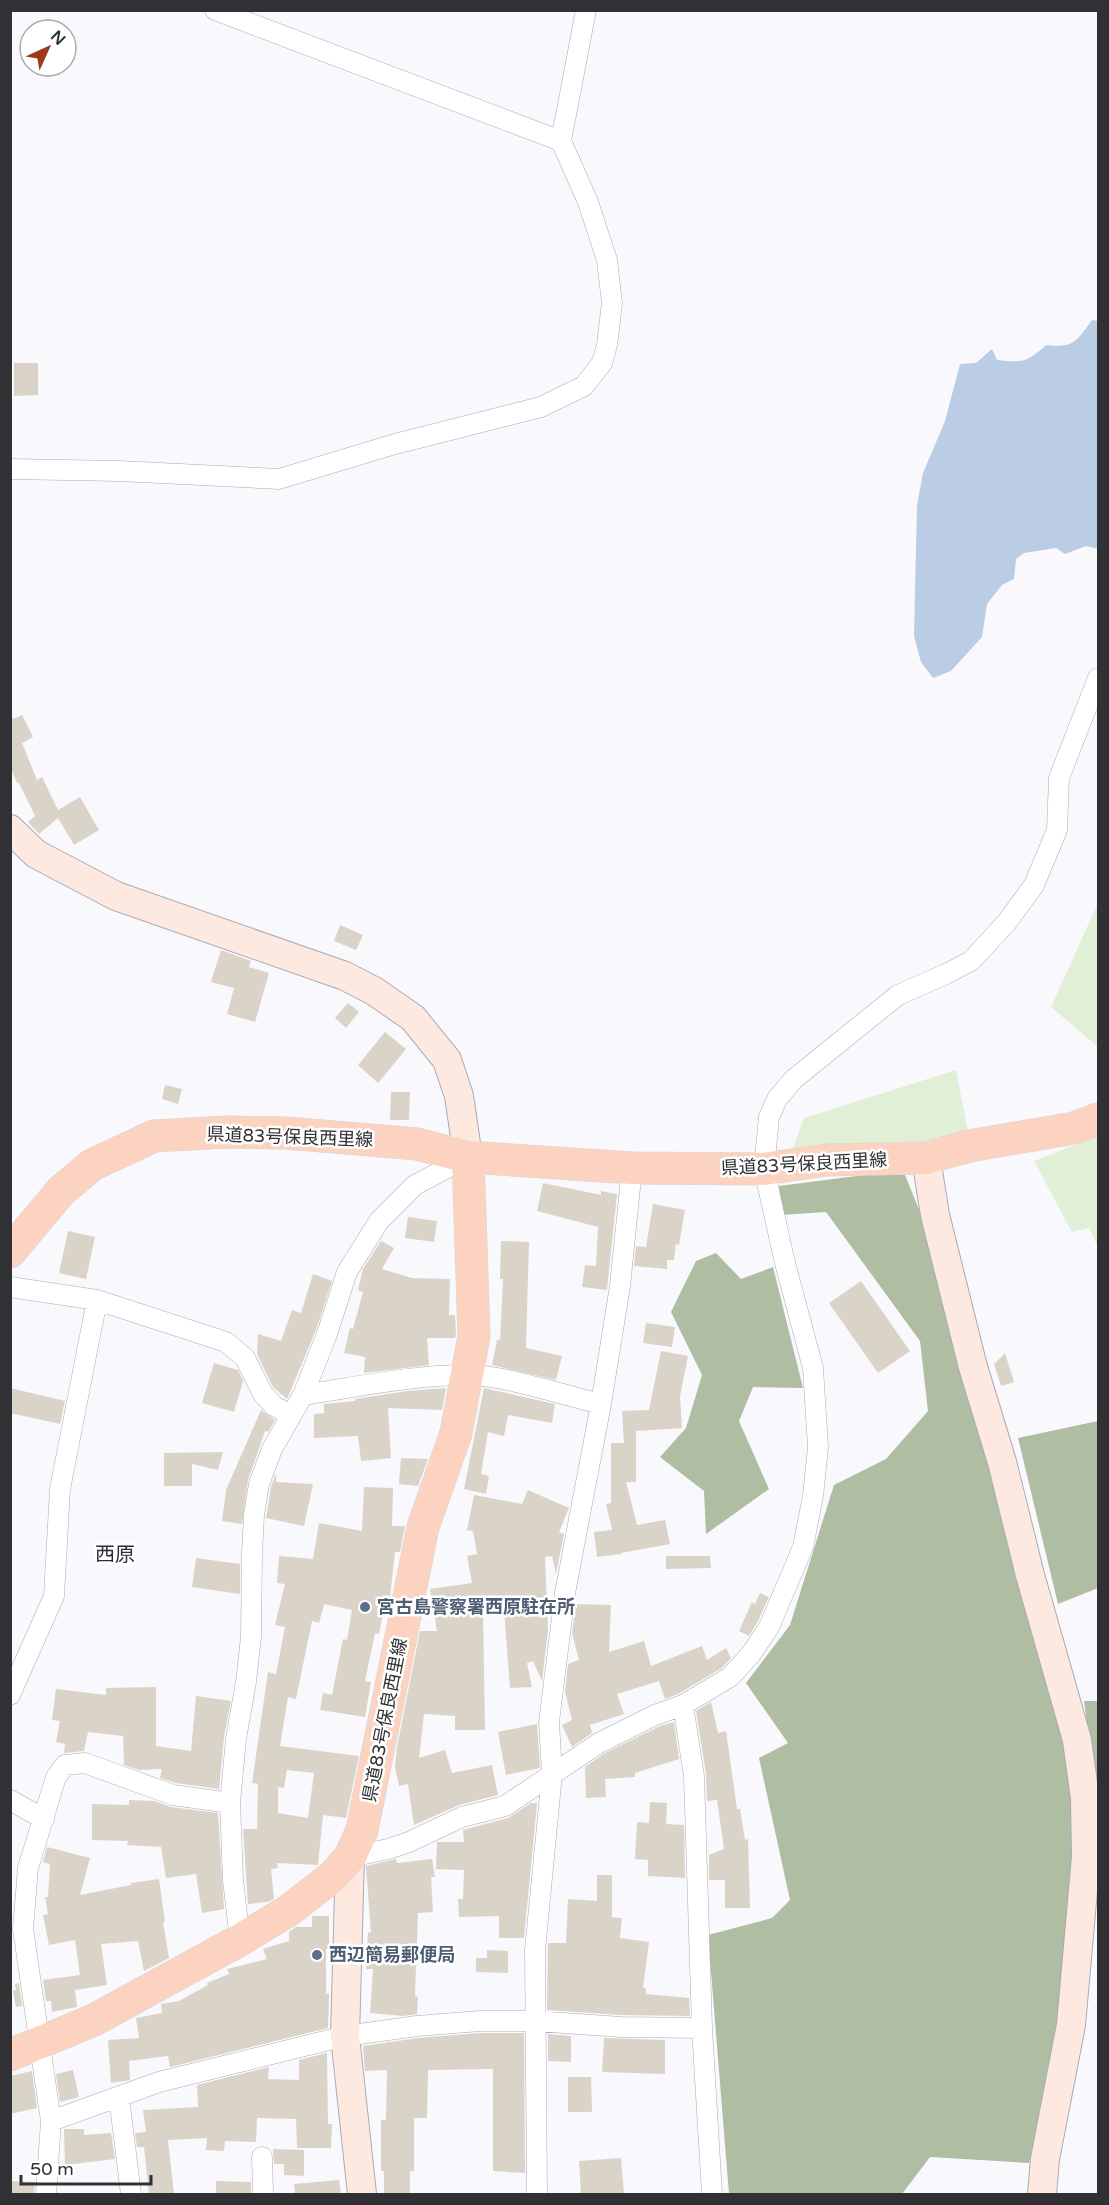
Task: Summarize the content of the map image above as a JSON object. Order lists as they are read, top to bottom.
{
  "streets": {
    "main road": ["県道83号保良西里線"]
  },
  "districts": ["西原"],
  "places": ["宮古島警察署西原駐在所", "西辺簡易郵便局"],
  "scale_bar": "50 m",
  "north": "top right"
}
